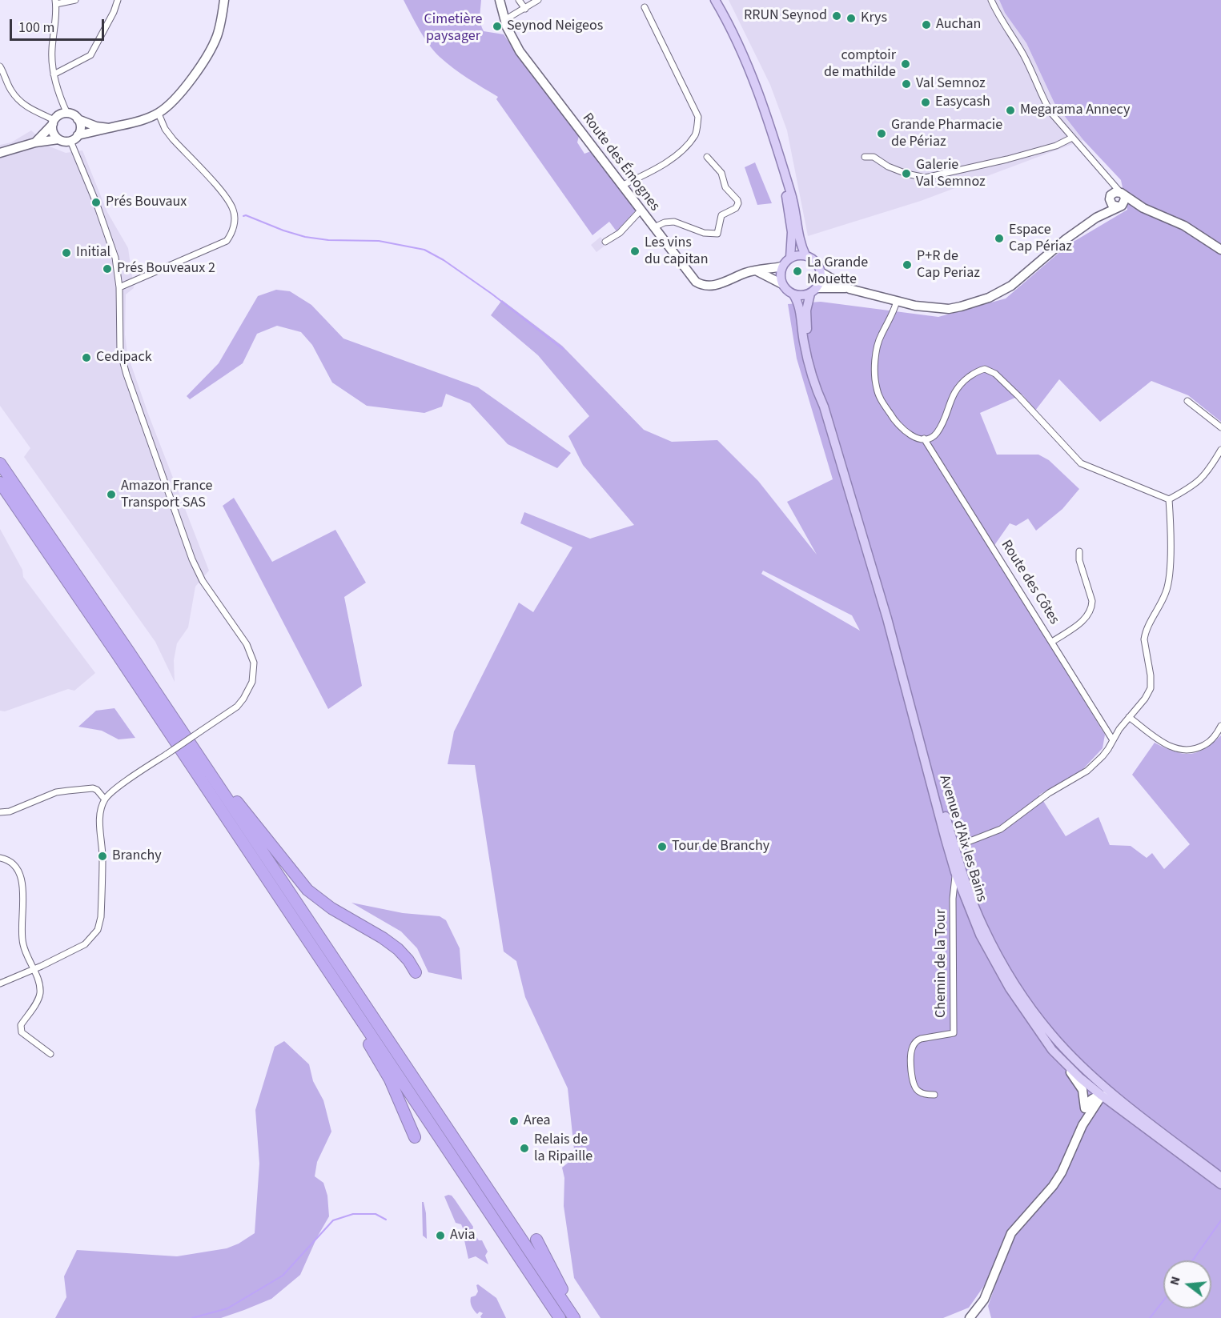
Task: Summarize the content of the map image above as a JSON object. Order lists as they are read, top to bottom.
{
  "streets": {
    "main road": ["Avenue d'Aix les Bains"],
    "street": ["Route des Émognes", "Route des Côtes", "Chemin de la Tour"]
  },
  "crossings": [
    ["Route des Émognes", "Avenue d'Aix les Bains"],
    ["Avenue d'Aix les Bains", "Chemin de la Tour"]
  ],
  "parks": ["Cimetière paysager"],
  "places": [
    "RRUN Seynod",
    "Krys",
    "Auchan",
    "Seynod Neigeos",
    "comptoir de mathilde",
    "Val Semnoz",
    "Easycash",
    "Megarama Annecy",
    "Grande Pharmacie de Périaz",
    "Galerie Val Semnoz",
    "Prés Bouvaux",
    "Espace Cap Périaz",
    "Les vins du capitan",
    "Initial",
    "P+R de Cap Periaz",
    "Prés Bouveaux 2",
    "La Grande Mouette",
    "Cedipack",
    "Amazon France Transport SAS",
    "Tour de Branchy",
    "Branchy",
    "Area",
    "Relais de la Ripaille",
    "Avia"
  ],
  "scale_bar": "100 m",
  "north": "left"
}
